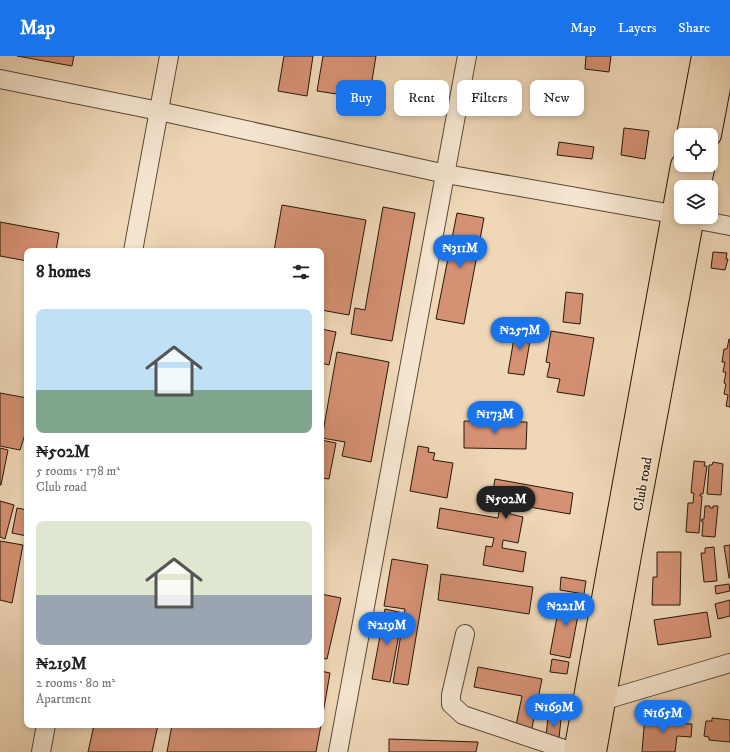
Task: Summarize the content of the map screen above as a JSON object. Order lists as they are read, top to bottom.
{
  "streets": {
    "main road": ["Club road"]
  },
  "page": {
    "header": "Map",
    "nav": ["Map", "Layers", "Share"],
    "chip": [
      "Buy",
      "Rent",
      "Filters",
      "New"
    ],
    "price": [
      "₦311M",
      "₦257M",
      "₦173M",
      "₦502M",
      "₦221M",
      "₦219M",
      "₦169M",
      "₦165M"
    ],
    "heading": "8 homes",
    "list": [
      {
        "name": "₦502M",
        "note": "5 rooms · 178 m² · Club road"
      },
      {
        "name": "₦219M",
        "note": "2 rooms · 80 m² · Apartment"
      }
    ]
  }
}
